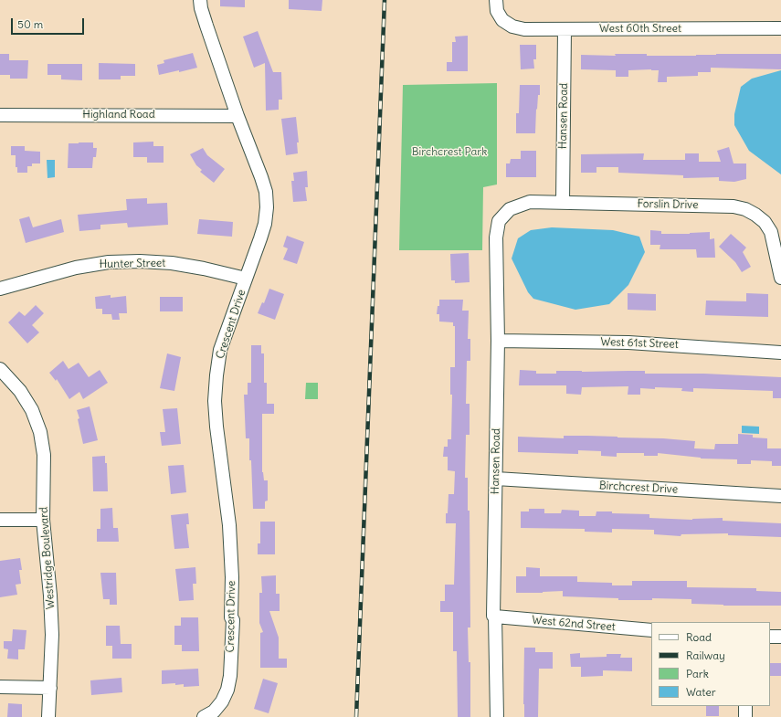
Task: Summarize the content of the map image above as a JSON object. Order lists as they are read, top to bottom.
{
  "streets": {
    "street": [
      "West 60th Street",
      "Highland Road",
      "Hansen Road",
      "Forslin Drive",
      "Hunter Street",
      "Crescent Drive",
      "West 61st Street",
      "Birchcrest Drive",
      "Westridge Boulevard",
      "West 62nd Street"
    ]
  },
  "crossings": [
    ["West 60th Street", "Hansen Road"],
    ["Highland Road", "Crescent Drive"],
    ["Hansen Road", "Forslin Drive"],
    ["Hansen Road", "West 61st Street"],
    ["Hansen Road", "Birchcrest Drive"],
    ["Hansen Road", "West 62nd Street"],
    ["Hunter Street", "Crescent Drive"]
  ],
  "parks": ["Birchcrest Park"],
  "legend": [
    "Road",
    "Railway",
    "Park",
    "Water"
  ],
  "scale_bar": "50 m"
}
